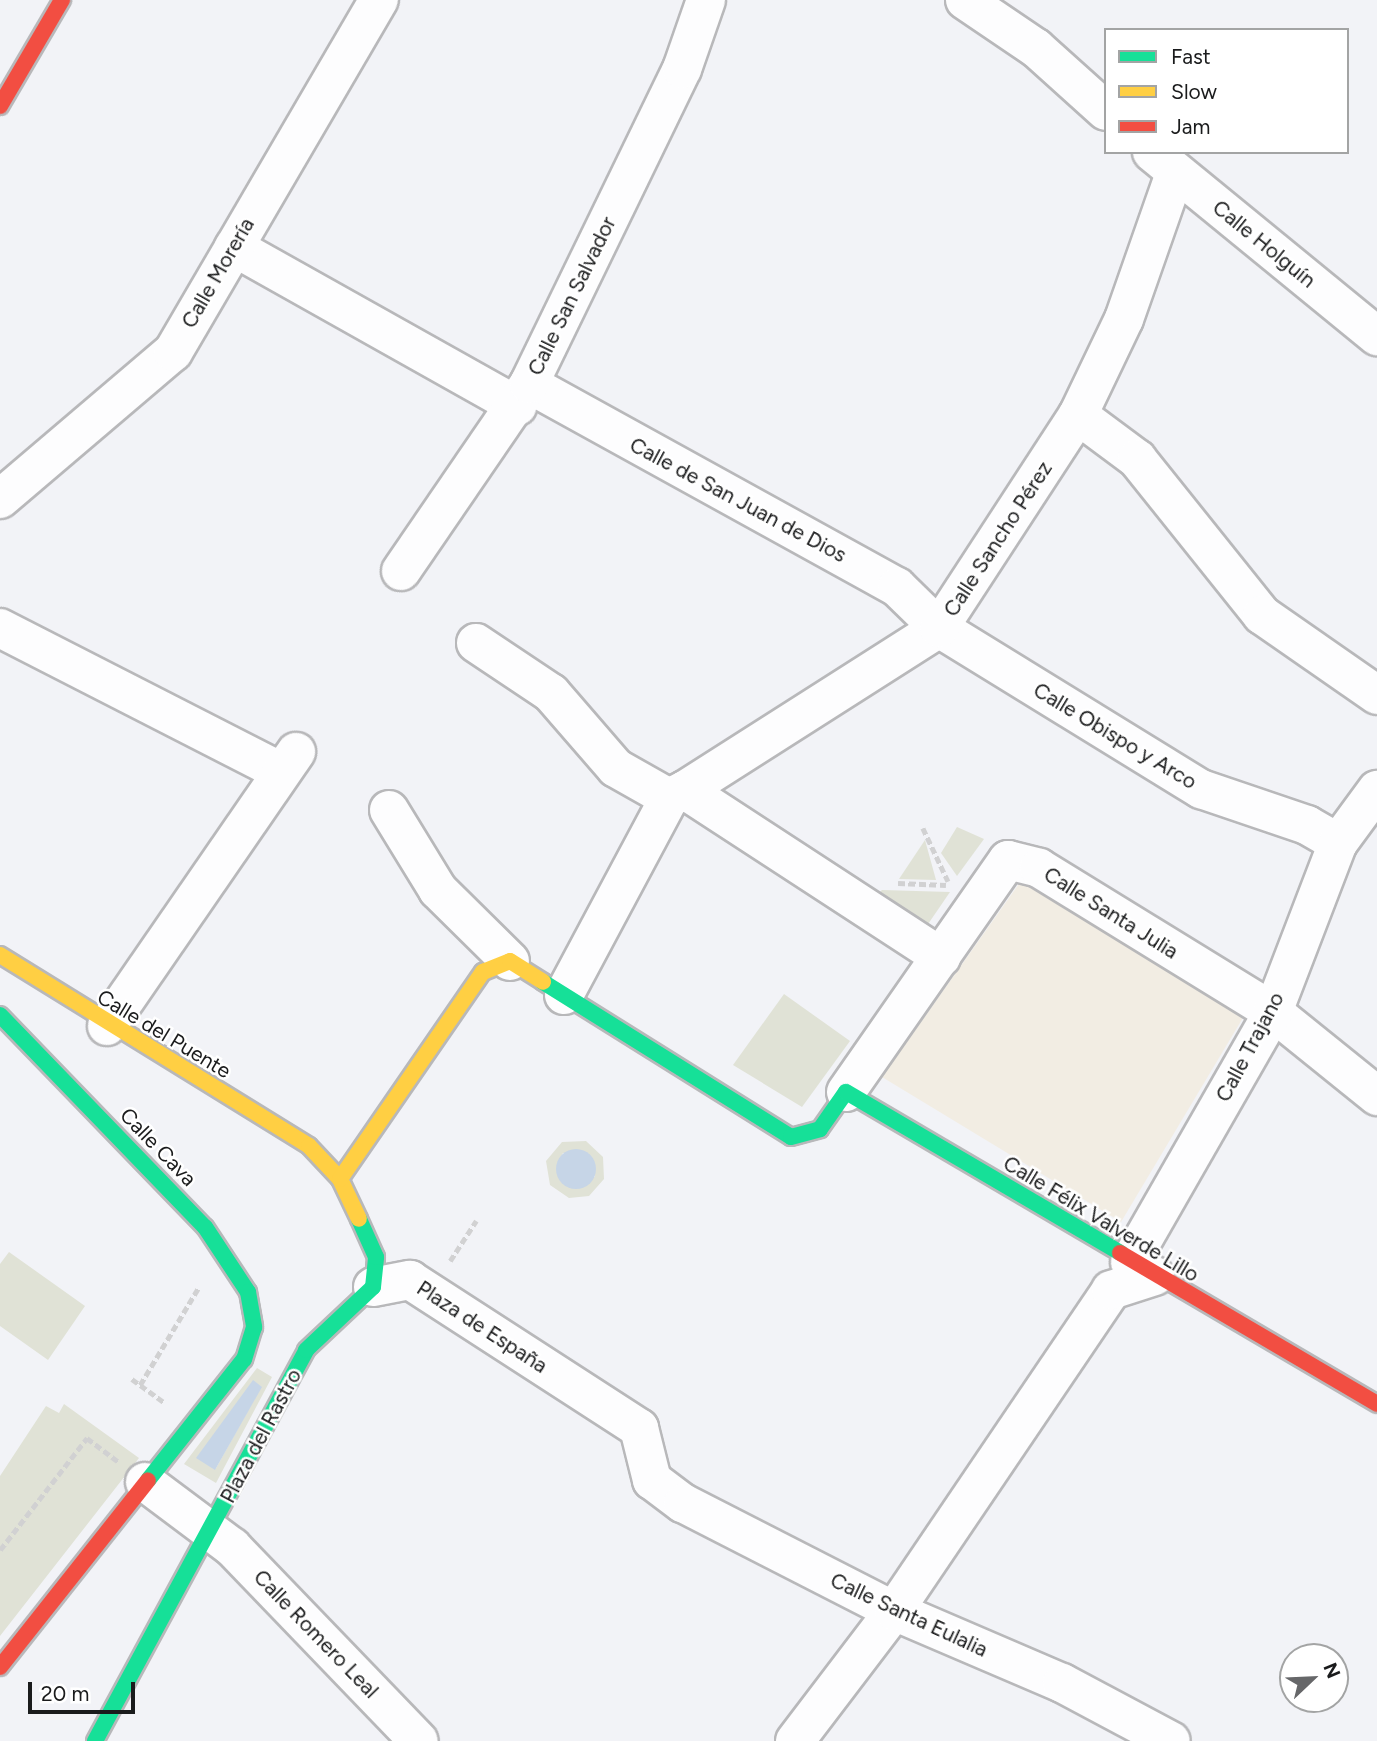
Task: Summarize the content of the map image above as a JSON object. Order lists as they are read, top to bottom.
{
  "streets": {
    "main road": [
      "Calle del Puente",
      "Calle Cava",
      "Calle Félix Valverde Lillo",
      "Plaza del Rastro"
    ],
    "street": [
      "Calle Holguín",
      "Calle Morería",
      "Calle San Salvador",
      "Calle de San Juan de Dios",
      "Calle Sancho Pérez",
      "Calle Obispo y Arco",
      "Calle Santa Julia",
      "Calle Trajano",
      "Plaza de España",
      "Calle Santa Eulalia",
      "Calle Romero Leal"
    ]
  },
  "crossings": [
    ["Calle Holguín", "Calle Sancho Pérez"],
    ["Calle Morería", "Calle de San Juan de Dios"],
    ["Calle San Salvador", "Calle de San Juan de Dios"],
    ["Calle de San Juan de Dios", "Calle Sancho Pérez"],
    ["Calle de San Juan de Dios", "Calle Obispo y Arco"],
    ["Calle Sancho Pérez", "Calle Obispo y Arco"],
    ["Calle Obispo y Arco", "Calle Trajano"],
    ["Calle Santa Julia", "Calle Trajano"],
    ["Calle Santa Julia", "Calle Félix Valverde Lillo"],
    ["Calle Trajano", "Calle Félix Valverde Lillo"],
    ["Calle Cava", "Plaza del Rastro"],
    ["Plaza de España", "Plaza del Rastro"],
    ["Plaza de España", "Calle Santa Eulalia"],
    ["Plaza del Rastro", "Calle Romero Leal"]
  ],
  "legend": ["Fast", "Slow", "Jam"],
  "scale_bar": "20 m",
  "north": "top right"
}
